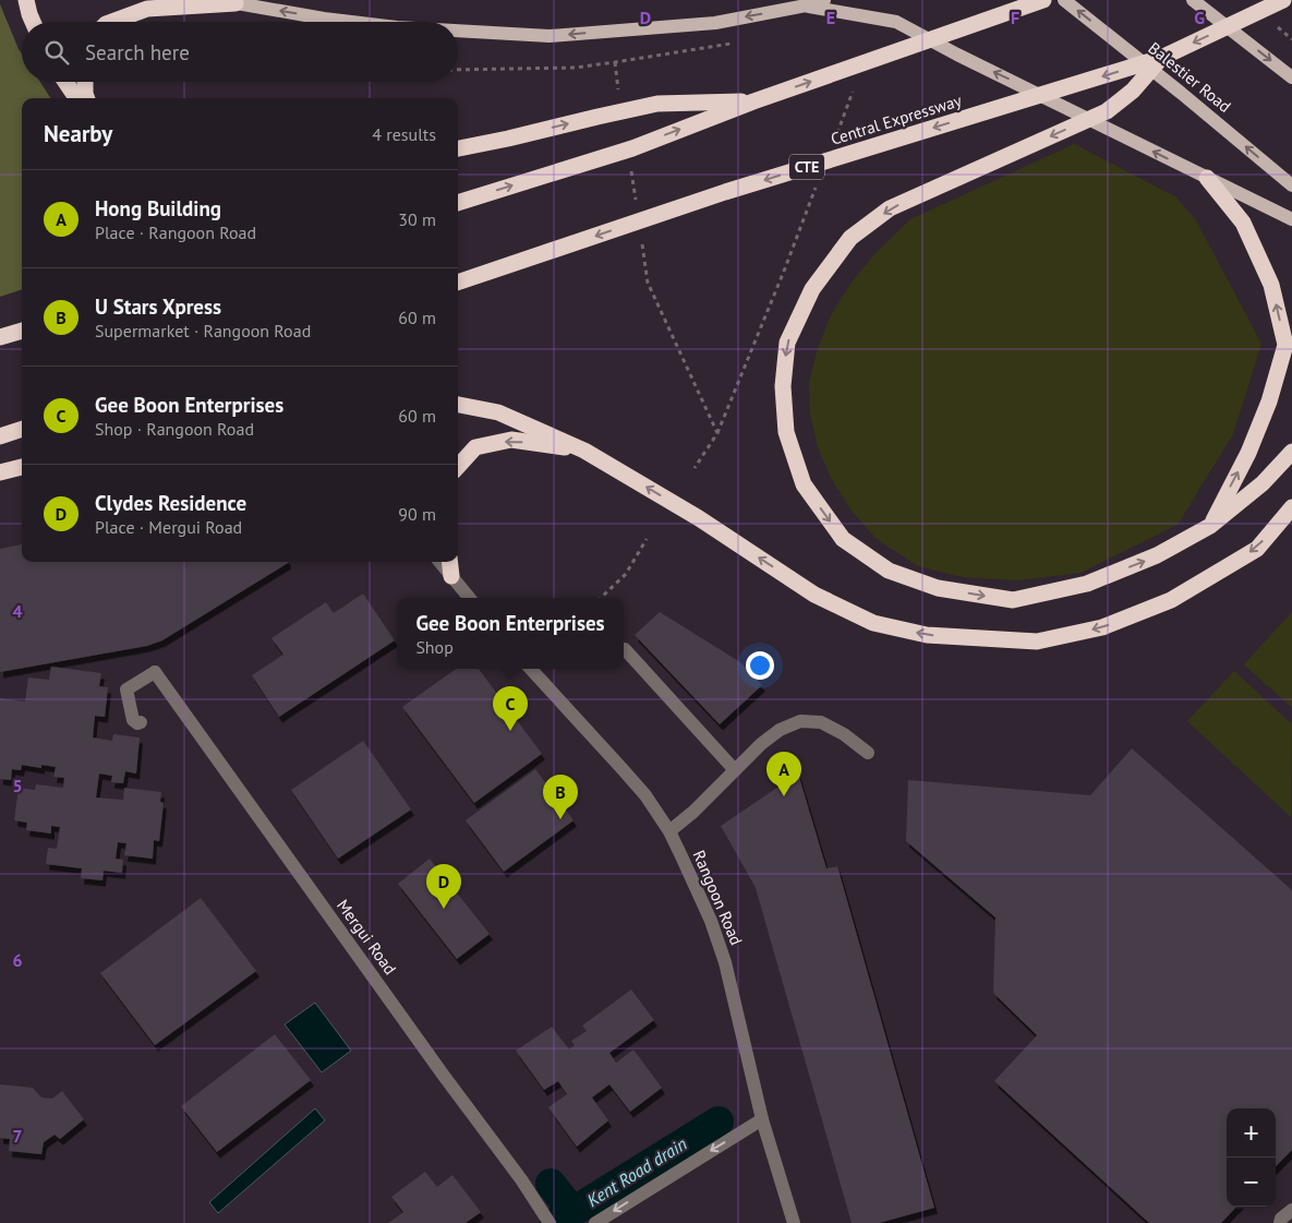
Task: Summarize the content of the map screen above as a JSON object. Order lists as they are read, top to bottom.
{
  "streets": {
    "highway": ["Central Expressway", "CTE"],
    "main road": ["Balestier Road"],
    "street": ["Rangoon Road", "Mergui Road"]
  },
  "water": ["Kent Road drain"],
  "page": {
    "search": "Search here",
    "heading": ["Nearby", "4 results"],
    "list": [
      {
        "mark": "A",
        "name": "Hong Building",
        "note": "Place · Rangoon Road",
        "value": "30 m"
      },
      {
        "mark": "B",
        "name": "U Stars Xpress",
        "note": "Supermarket · Rangoon Road",
        "value": "60 m"
      },
      {
        "mark": "C",
        "name": "Gee Boon Enterprises",
        "note": "Shop · Rangoon Road",
        "value": "60 m"
      },
      {
        "mark": "D",
        "name": "Clydes Residence",
        "note": "Place · Mergui Road",
        "value": "90 m"
      }
    ],
    "popup": ["Gee Boon Enterprises", "Shop"],
    "pins": [
      "C",
      "A",
      "B",
      "D"
    ],
    "map_buttons": ["+", "−"]
  },
  "grid": {
    "columns": [
      "D",
      "E",
      "F",
      "G"
    ],
    "rows": [
      "4",
      "5",
      "6",
      "7"
    ]
  }
}
